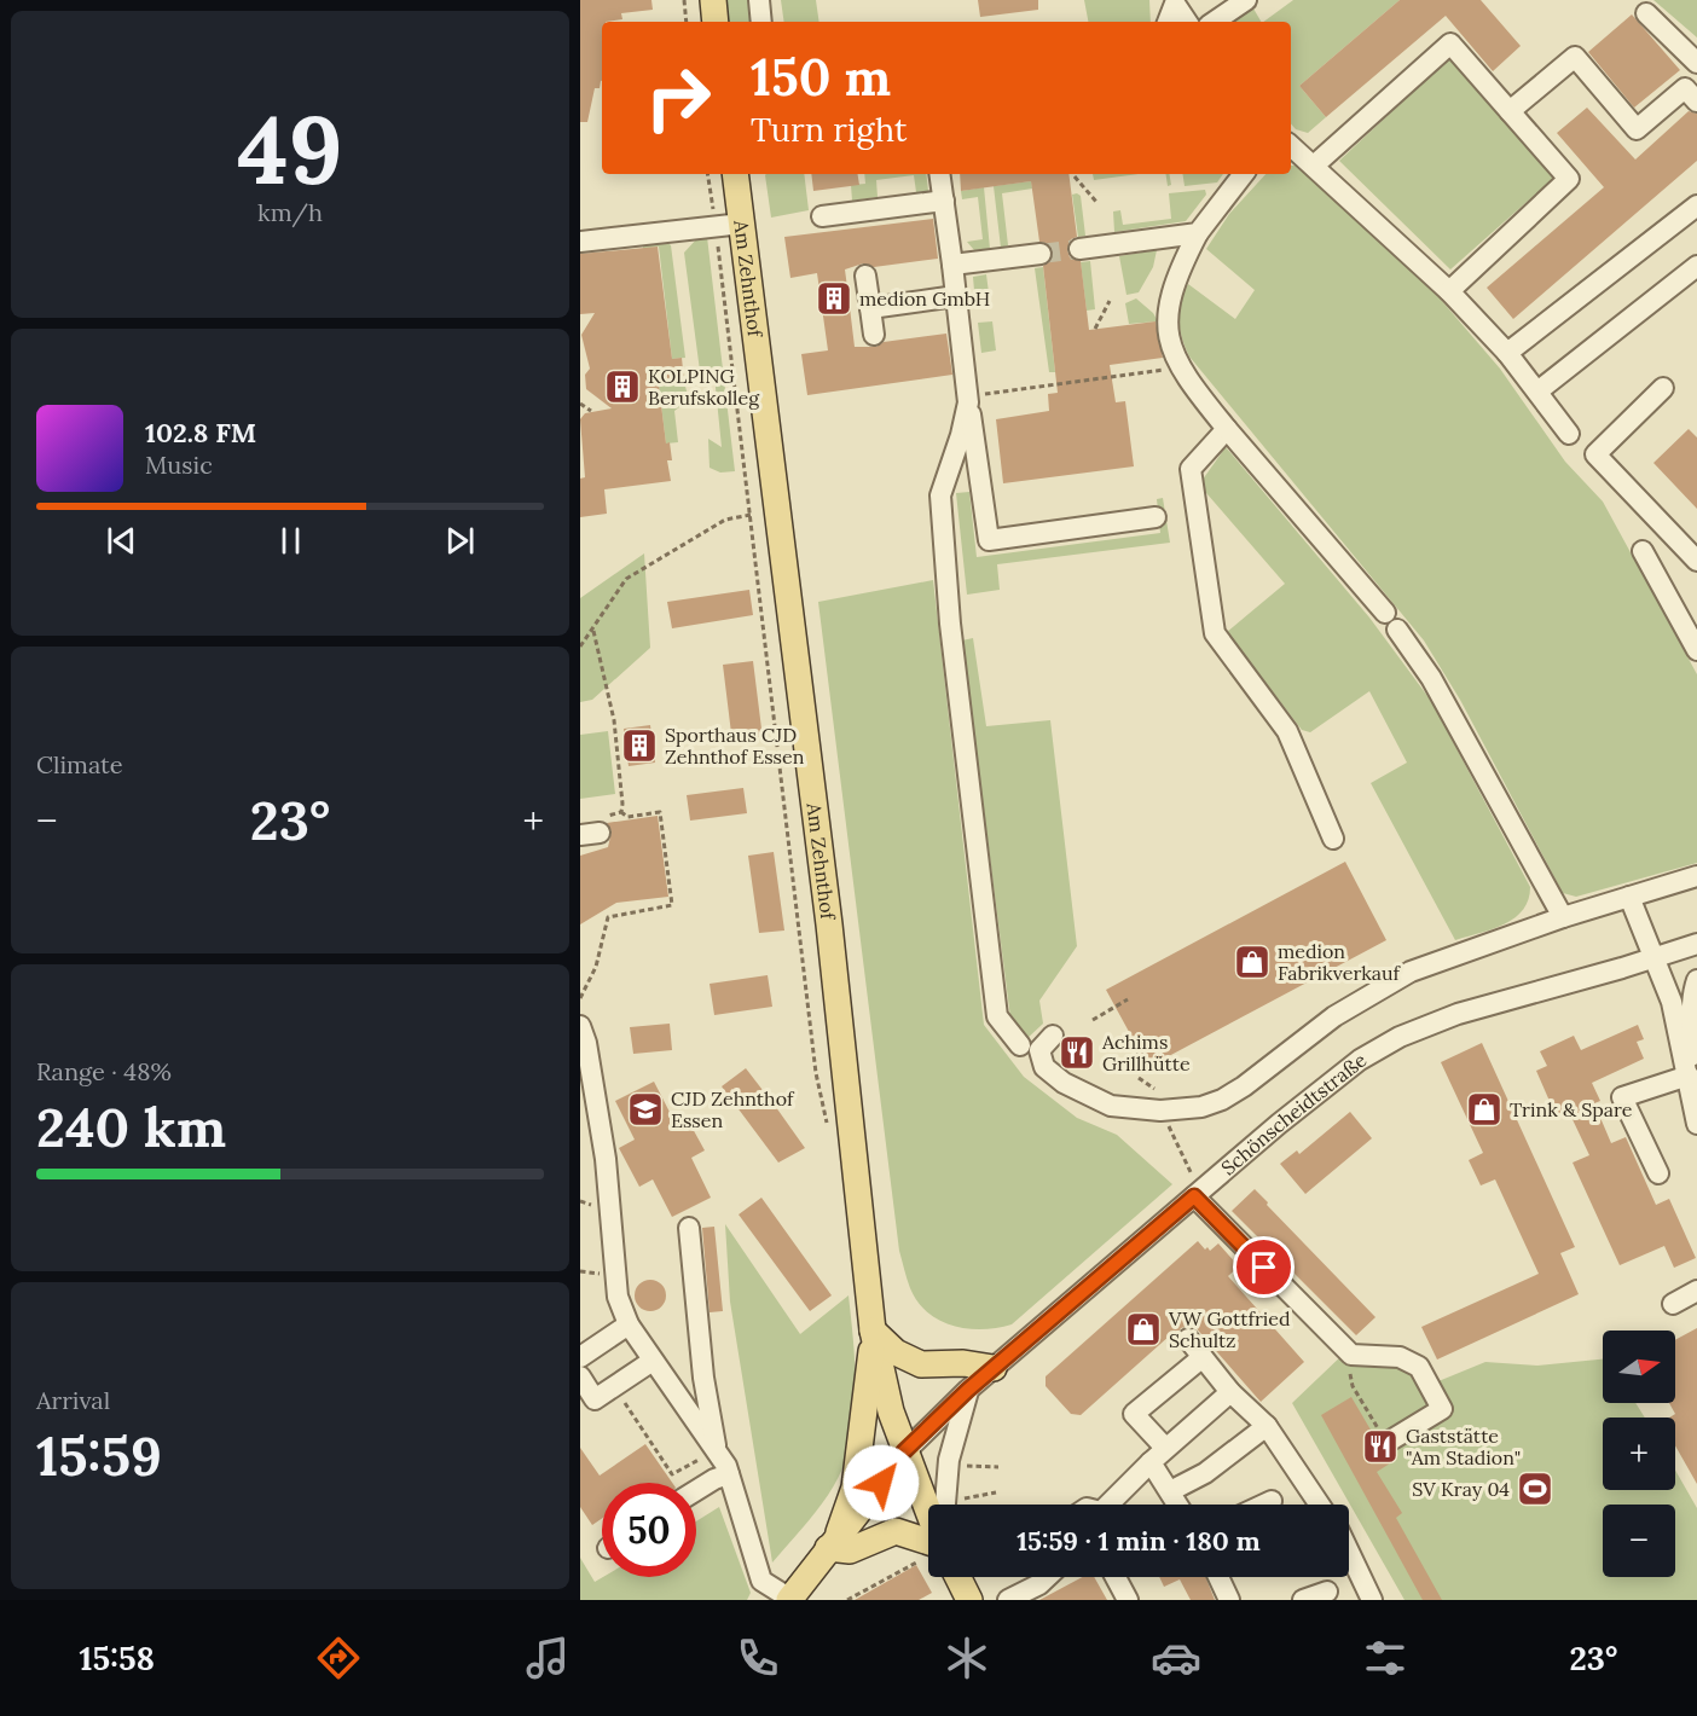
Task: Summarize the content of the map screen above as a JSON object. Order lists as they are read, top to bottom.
{
  "streets": {
    "main road": ["Am Zehnthof", "Schönscheidtstraße"]
  },
  "crossings": [
    ["Am Zehnthof", "Schönscheidtstraße"]
  ],
  "places": {
    "building": ["medion GmbH", "KOLPING Berufskolleg", "Sporthaus CJD Zehnthof Essen"],
    "shop": ["medion Fabrikverkauf", "Trink & Spare", "VW Gottfried Schultz"],
    "restaurant": ["Achims Grillhütte", "Gaststätte \"Am Stadion\""],
    "school or university": ["CJD Zehnthof Essen"],
    "sports": ["SV Kray 04"]
  },
  "north": "right",
  "page": {
    "tile": [
      ["49", "km/h"],
      "Climate",
      ["Range · 48%", "240 km"],
      ["Arrival", "15:59"]
    ],
    "turn": ["150 m", "Turn right"],
    "song": ["102.8 FM", "Music"],
    "heat": ["−", "23°", "+"],
    "map_buttons": ["+", "−"],
    "limit": "50",
    "trip": "15:59 · 1 min · 180 m",
    "tabs": ["15:58", "23°"]
  }
}
